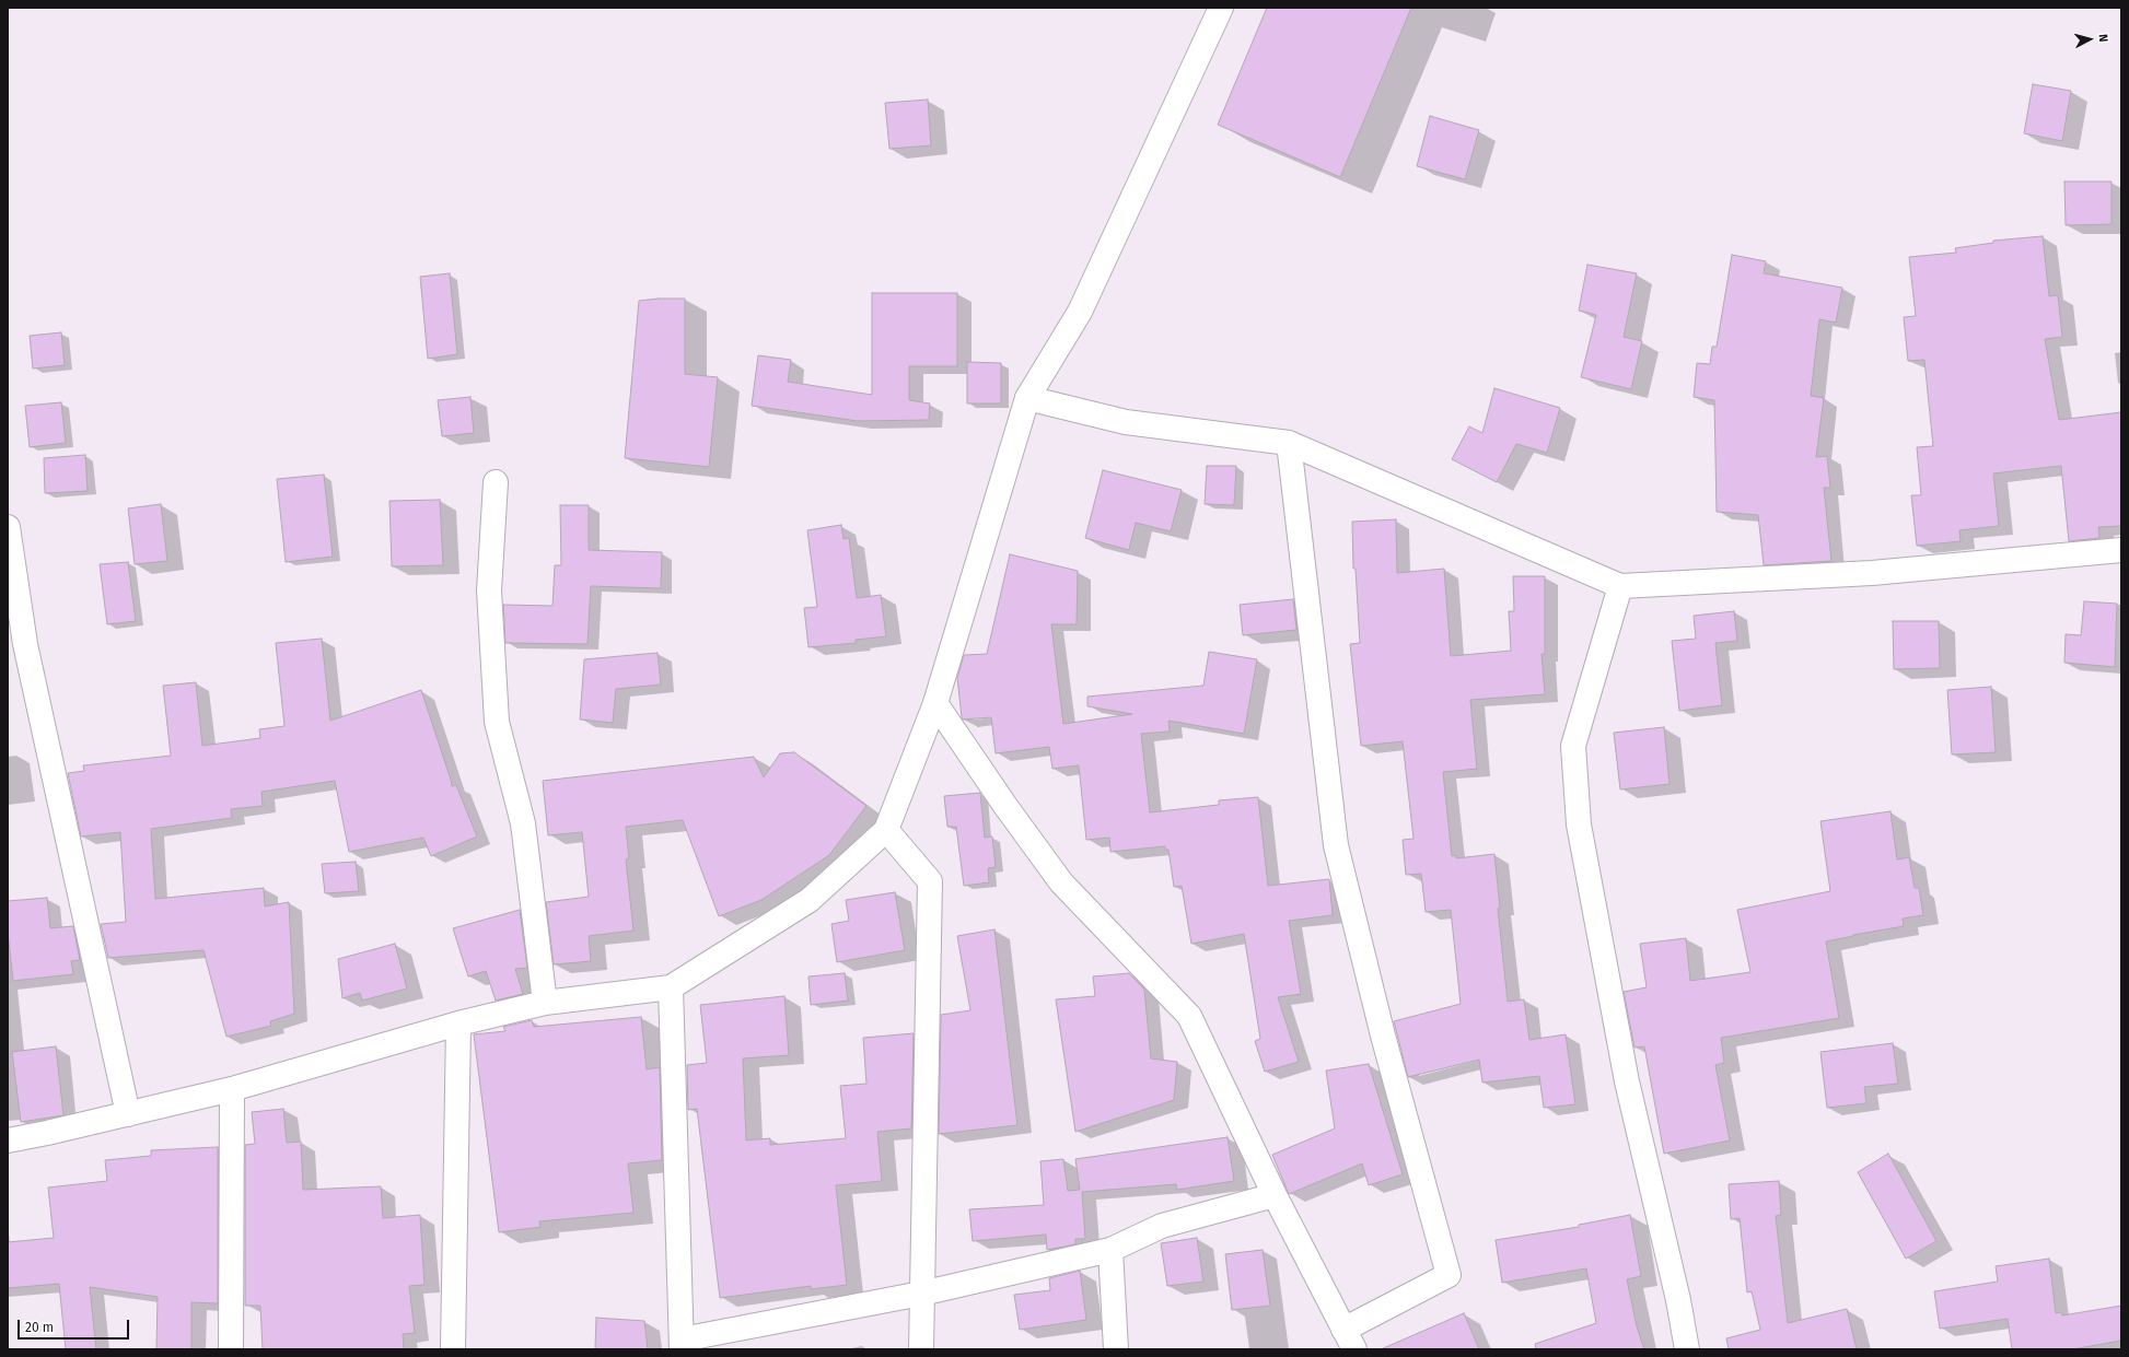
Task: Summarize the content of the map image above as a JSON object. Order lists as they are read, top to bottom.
{
  "scale_bar": "20 m",
  "north": "right"
}
